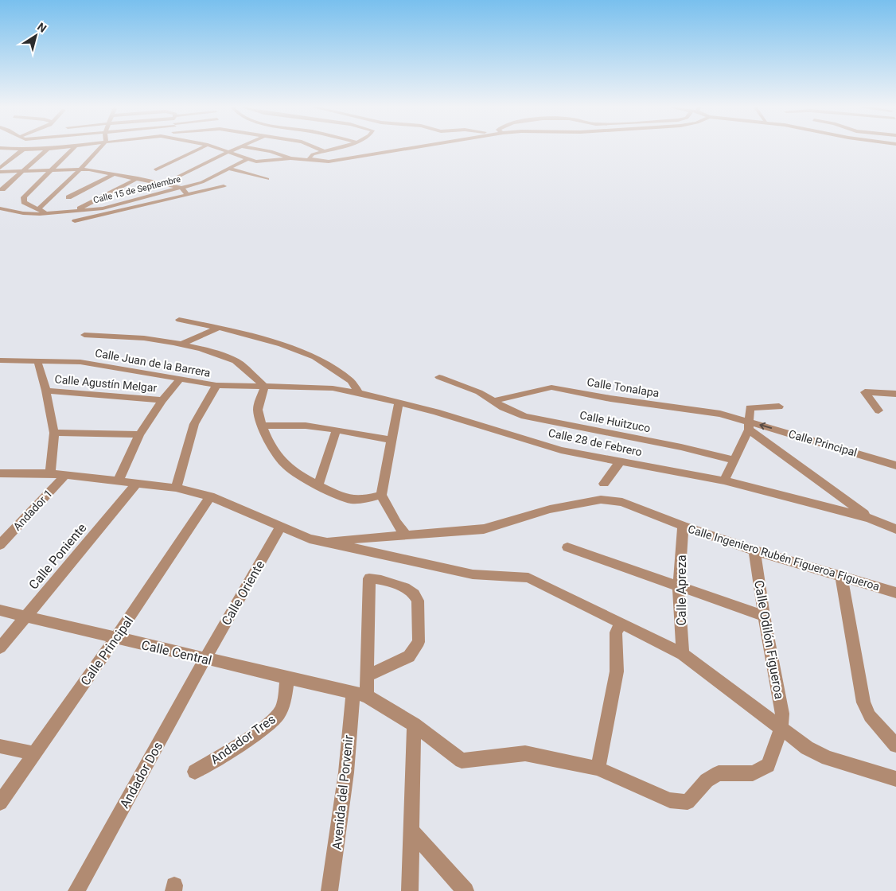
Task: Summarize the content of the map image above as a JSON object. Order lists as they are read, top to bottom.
{
  "streets": {
    "street": [
      "Calle 15 de Septiembre",
      "Calle Juan de la Barrera",
      "Calle Agustín Melgar",
      "Calle Tonalapa",
      "Calle Huitzuco",
      "Calle 28 de Febrero",
      "Calle Principal",
      "Andador 1",
      "Calle Poniente",
      "Calle Ingeniero Rubén Figueroa Figueroa",
      "Calle Apreza",
      "Calle Oriente",
      "Calle Odilón Figueroa",
      "Calle Central",
      "Andador Tres",
      "Andador Dos",
      "Avenida del Porvenir"
    ]
  },
  "crossings": [
    ["Calle Juan de la Barrera", "Calle 28 de Febrero"],
    ["Calle Tonalapa", "Calle Huitzuco"],
    ["Calle Tonalapa", "Calle Principal"],
    ["Calle Principal", "Calle Central"],
    ["Calle Poniente", "Calle Central"],
    ["Calle Ingeniero Rubén Figueroa Figueroa", "Calle Apreza"],
    ["Calle Ingeniero Rubén Figueroa Figueroa", "Calle Odilón Figueroa"],
    ["Calle Oriente", "Calle Central"],
    ["Calle Oriente", "Andador Dos"],
    ["Calle Odilón Figueroa", "Calle Central"],
    ["Calle Central", "Andador Tres"],
    ["Calle Central", "Andador Dos"],
    ["Calle Central", "Avenida del Porvenir"]
  ],
  "north": "top right"
}
